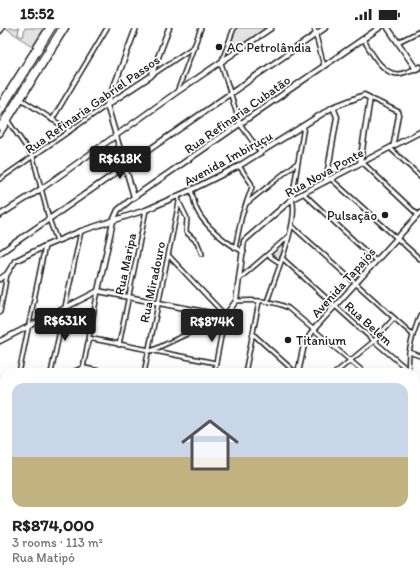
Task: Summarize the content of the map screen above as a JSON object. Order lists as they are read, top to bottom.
{
  "streets": {
    "street": [
      "Rua Refinaria Gabriel Passos",
      "Rua Refinaria Cubatão",
      "Avenida Imbiruçu",
      "Rua Nova Ponte",
      "Rua Maripa",
      "Rua Miradouro",
      "Avenida Tapajós",
      "Rua Belém"
    ]
  },
  "crossings": [
    ["Rua Refinaria Cubatão", "Avenida Imbiruçu"],
    ["Avenida Imbiruçu", "Rua Maripa"],
    ["Avenida Imbiruçu", "Rua Miradouro"],
    ["Avenida Tapajós", "Rua Belém"]
  ],
  "places": ["AC Petrolândia", "Pulsação", "Titanium"],
  "page": {
    "status": "15:52",
    "price": ["R$618K", "R$631K", "R$874K"],
    "list": [
      {
        "name": "R$874,000",
        "note": "3 rooms · 113 m² · Rua Matipó"
      }
    ]
  }
}
